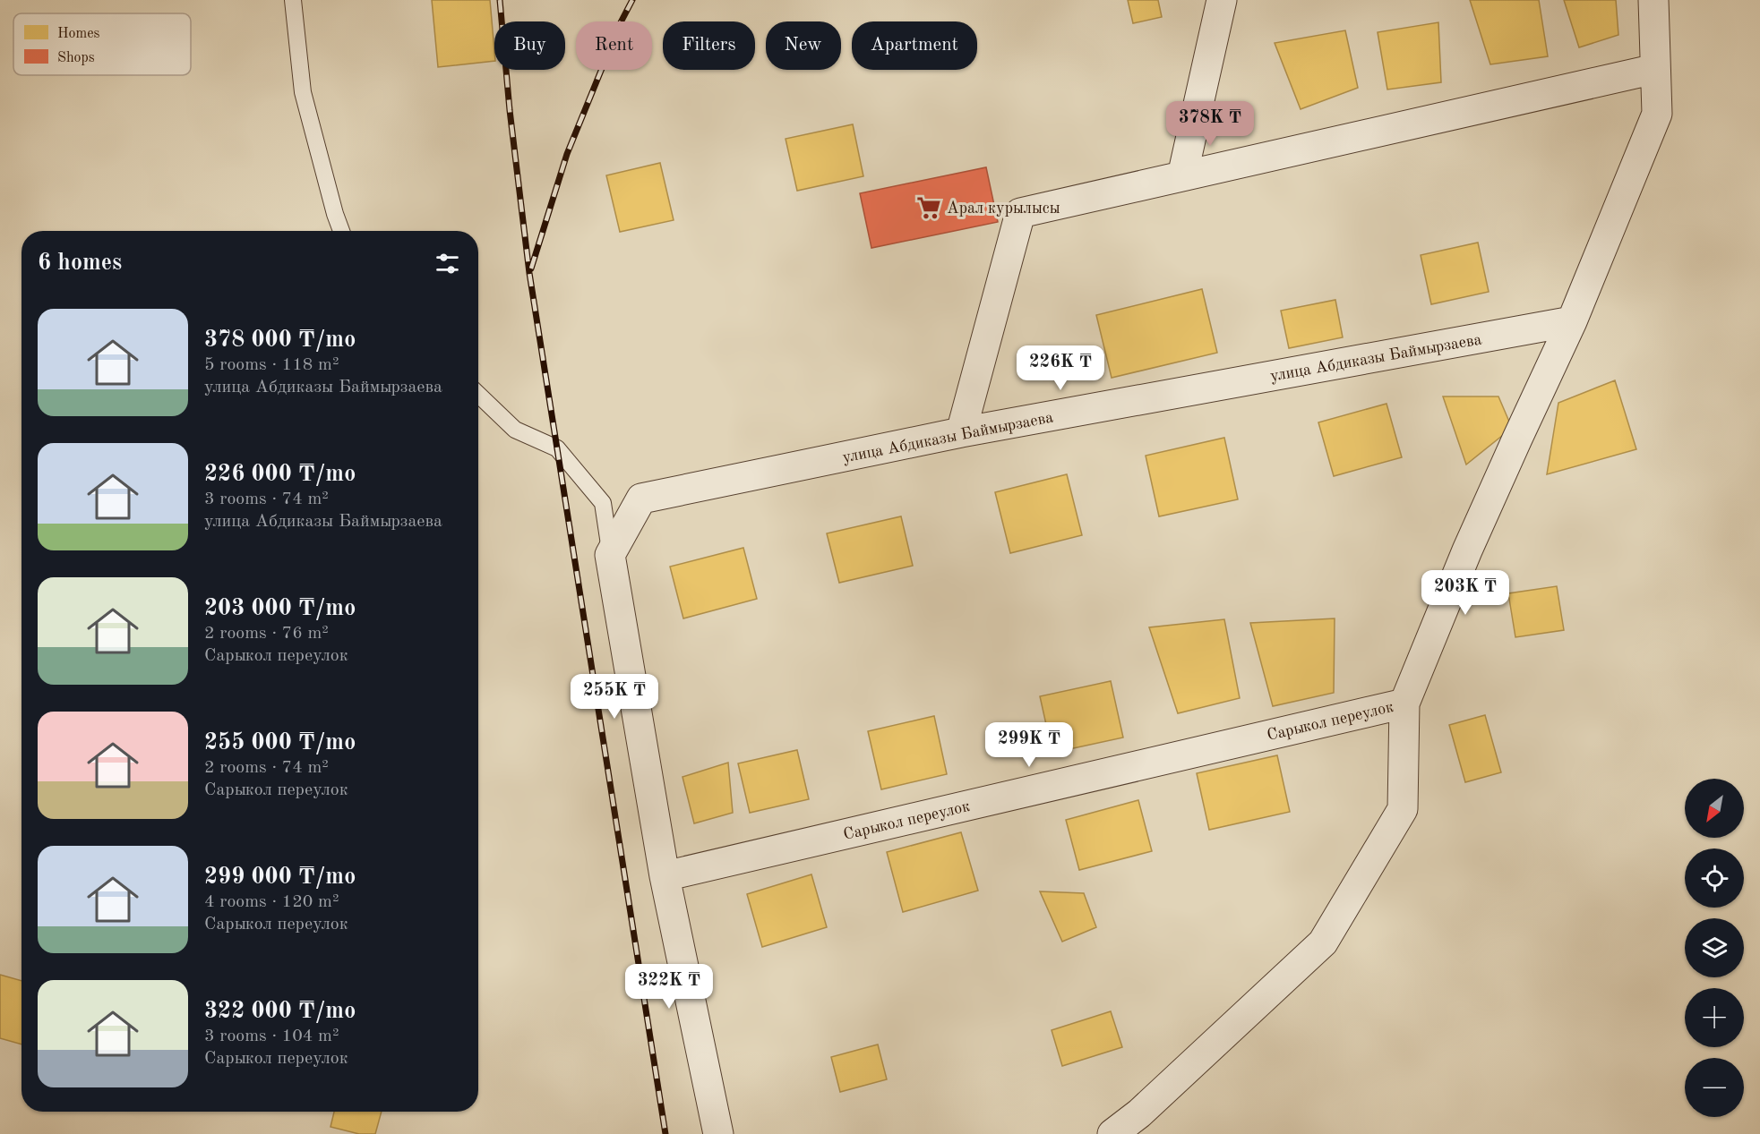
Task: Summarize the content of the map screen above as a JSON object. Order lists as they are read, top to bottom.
{
  "streets": {
    "street": ["улица Абдиказы Баймырзаева", "Сарыкол переулок"]
  },
  "places": {
    "supermarket": ["Арал курылысы"]
  },
  "legend": ["Homes", "Shops"],
  "north": "bottom left",
  "page": {
    "chip": [
      "Buy",
      "Rent",
      "Filters",
      "New",
      "Apartment"
    ],
    "price": [
      "378K ₸",
      "226K ₸",
      "203K ₸",
      "255K ₸",
      "299K ₸",
      "322K ₸"
    ],
    "heading": "6 homes",
    "list": [
      {
        "name": "378 000 ₸/mo",
        "note": "5 rooms · 118 m² · улица Абдиказы Баймырзаева"
      },
      {
        "name": "226 000 ₸/mo",
        "note": "3 rooms · 74 m² · улица Абдиказы Баймырзаева"
      },
      {
        "name": "203 000 ₸/mo",
        "note": "2 rooms · 76 m² · Сарыкол переулок"
      },
      {
        "name": "255 000 ₸/mo",
        "note": "2 rooms · 74 m² · Сарыкол переулок"
      },
      {
        "name": "299 000 ₸/mo",
        "note": "4 rooms · 120 m² · Сарыкол переулок"
      },
      {
        "name": "322 000 ₸/mo",
        "note": "3 rooms · 104 m² · Сарыкол переулок"
      }
    ],
    "map_buttons": ["+", "−"]
  }
}
